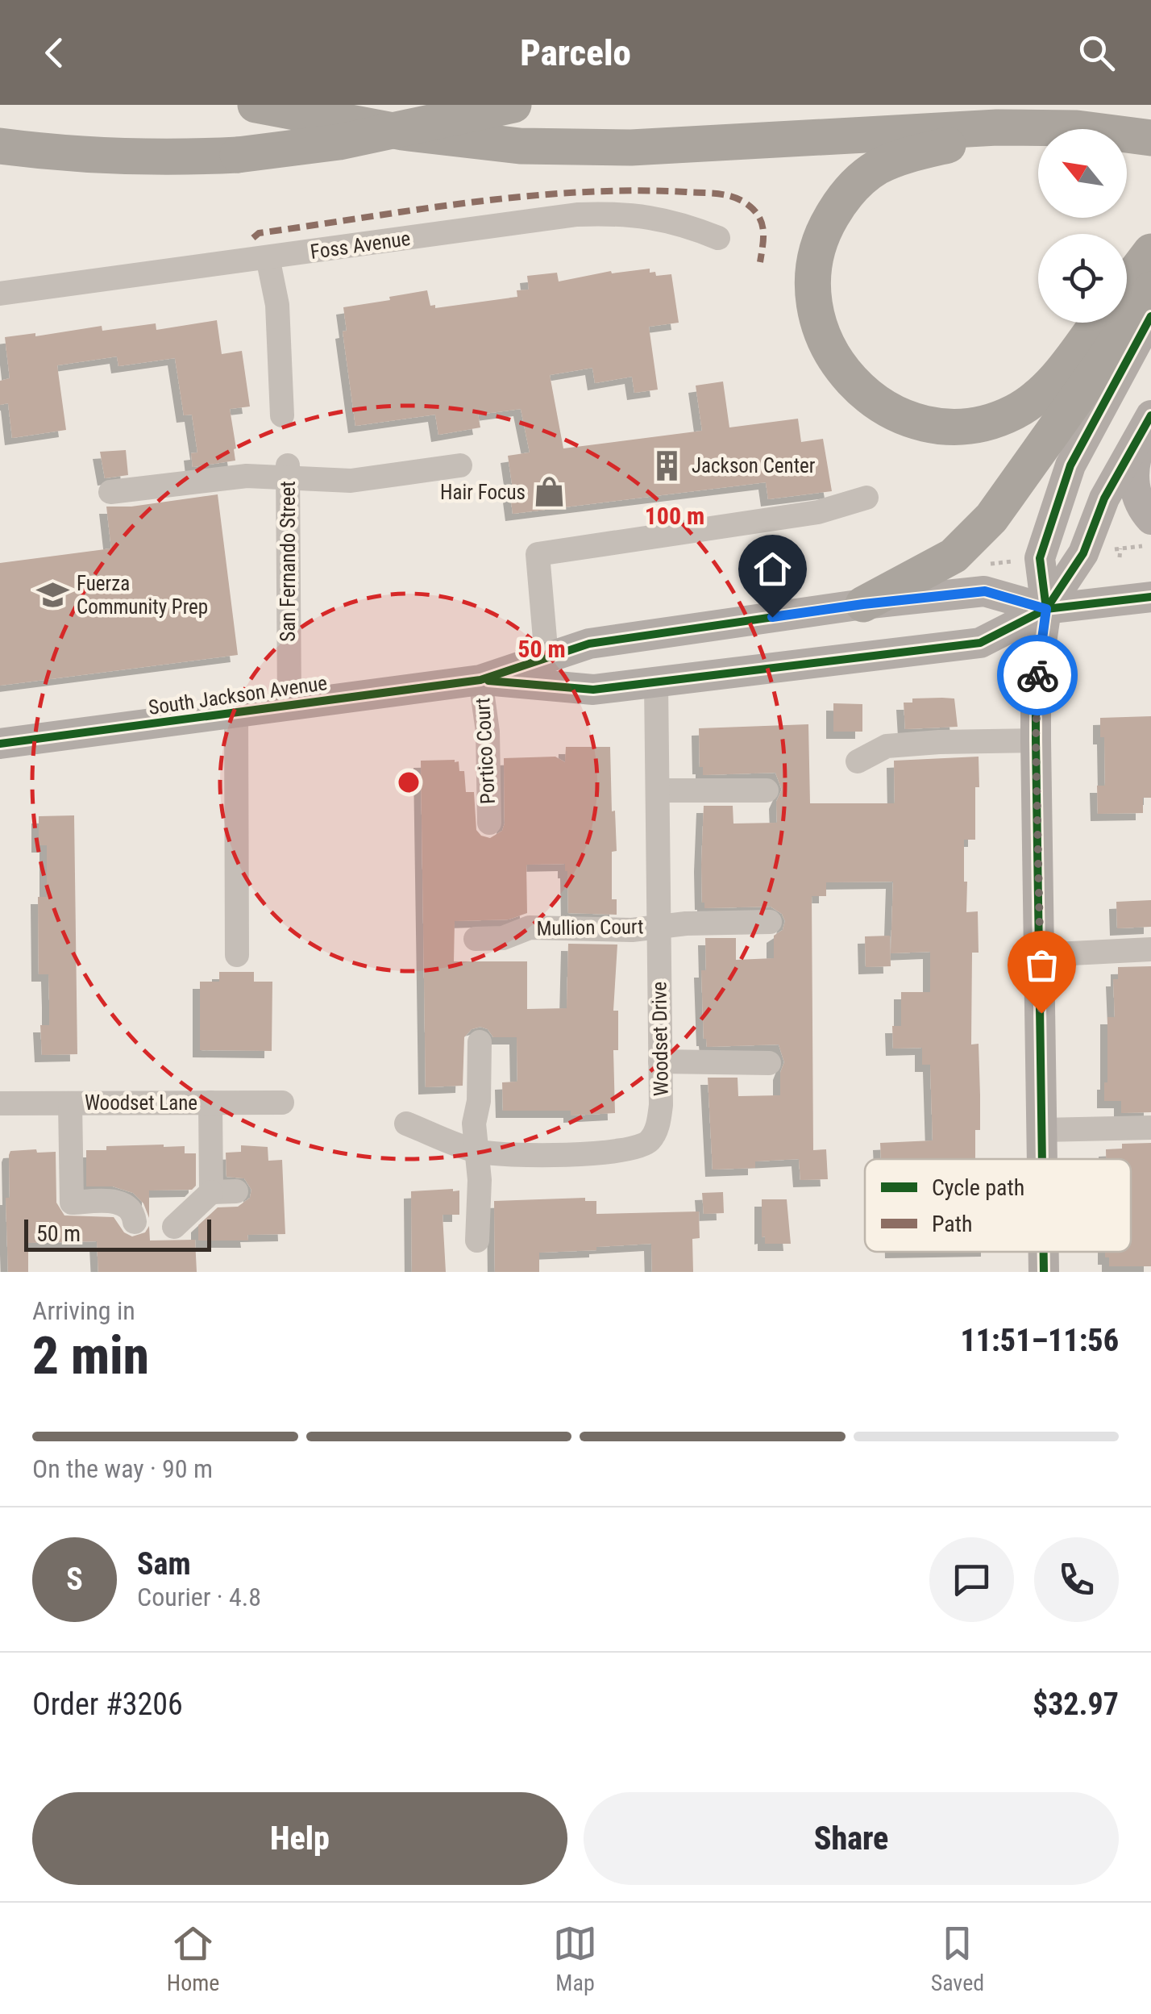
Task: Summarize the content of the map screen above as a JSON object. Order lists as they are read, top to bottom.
{
  "streets": {
    "main road": ["South Jackson Avenue"],
    "street": [
      "Foss Avenue",
      "San Fernando Street",
      "Portico Court",
      "Mullion Court",
      "Woodset Drive",
      "Woodset Lane"
    ]
  },
  "crossings": [
    ["San Fernando Street", "South Jackson Avenue"],
    ["South Jackson Avenue", "Portico Court"],
    ["South Jackson Avenue", "Woodset Drive"],
    ["Mullion Court", "Woodset Drive"]
  ],
  "places": {
    "building": ["Jackson Center"],
    "shop": ["Hair Focus"],
    "school or university": ["Fuerza Community Prep"]
  },
  "legend": ["Cycle path", "Path"],
  "scale_bar": "50 m",
  "north": "top left",
  "page": {
    "header": "Parcelo",
    "scale": "50 m",
    "heading": ["2 min", "Arriving in", "11:51–11:56"],
    "panel": [
      "Sam",
      "Courier · 4.8",
      "Order #3206",
      "$32.97"
    ],
    "bar": "On the way · 90 m",
    "round": "S",
    "buttons": ["Help", "Share"],
    "tabs": ["Home", "Map", "Saved"]
  },
  "rings": ["100 m", "50 m"]
}
